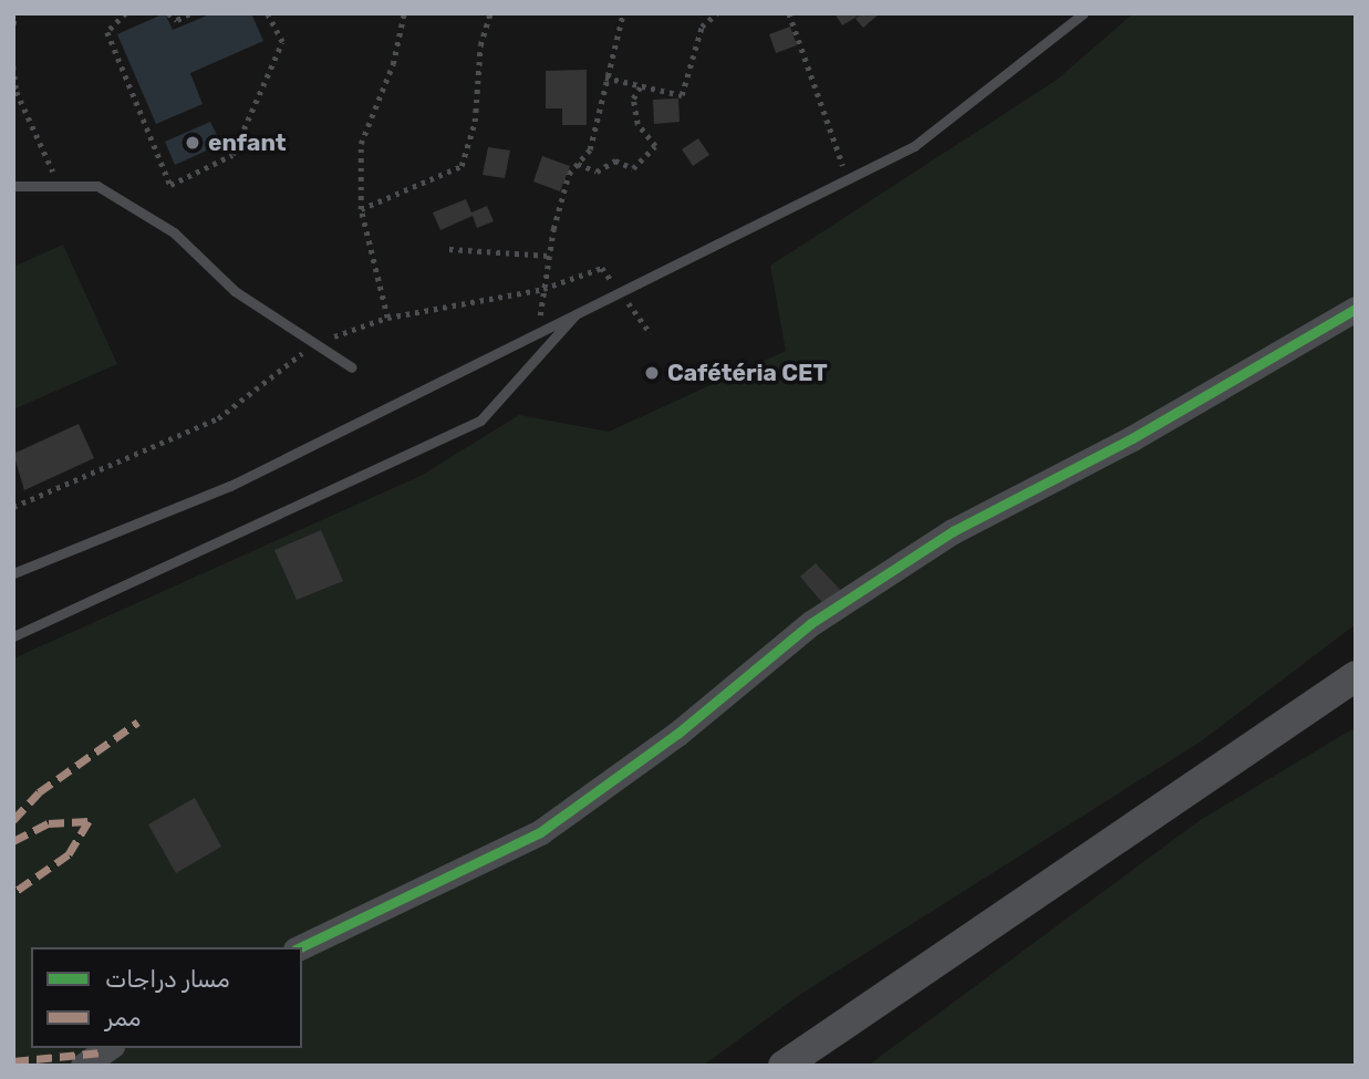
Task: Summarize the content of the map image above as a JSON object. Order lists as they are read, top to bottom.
{
  "places": ["enfant", "Cafétéria CET"],
  "legend": ["مسار دراجات", "ممر"]
}
